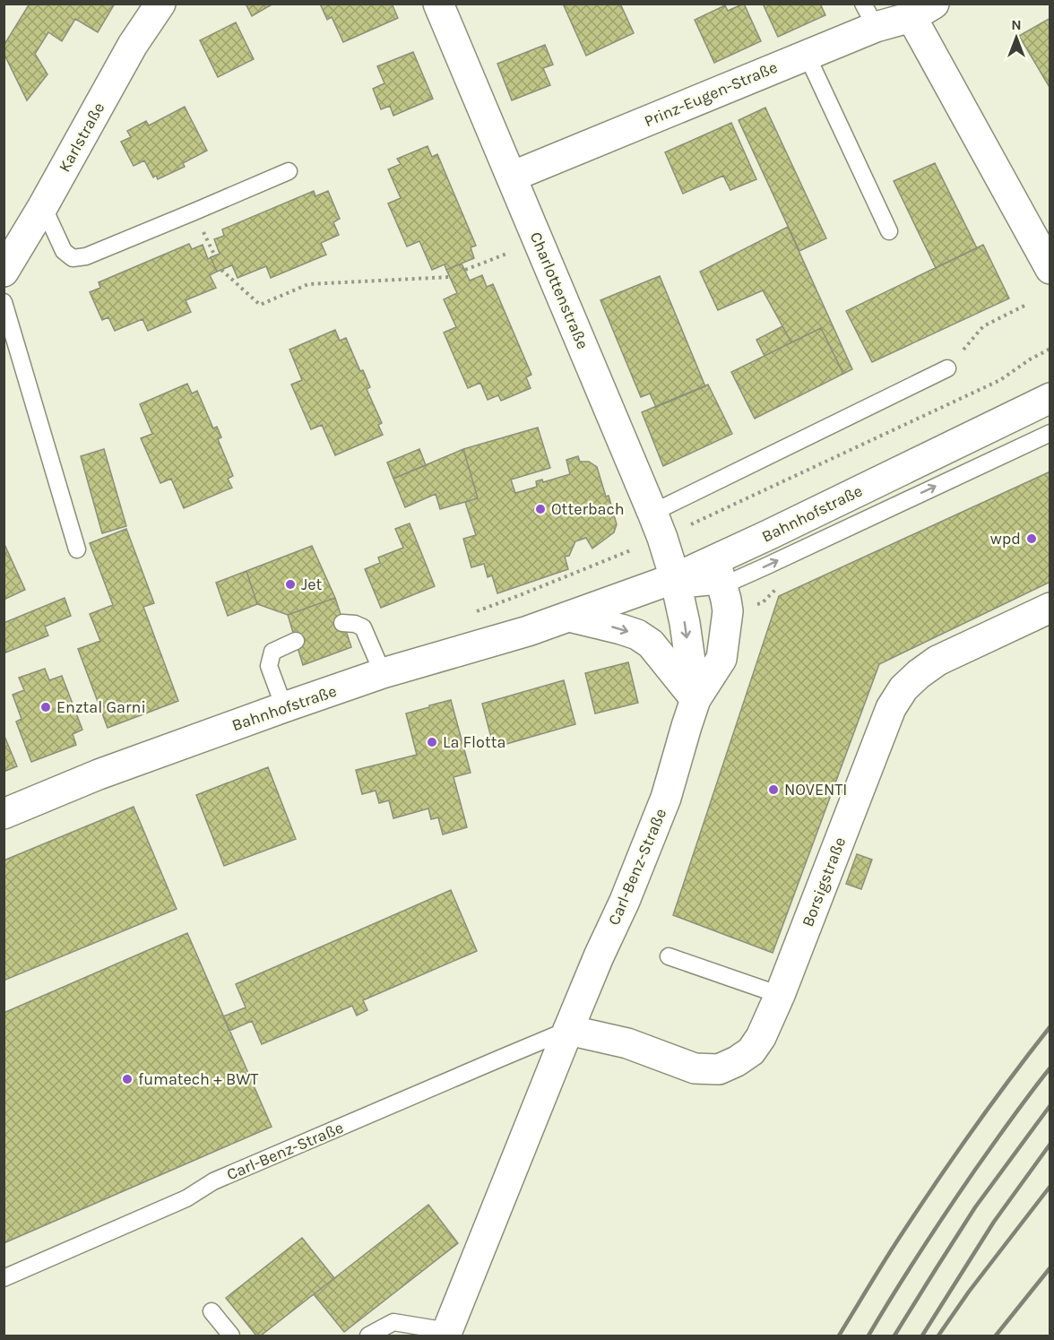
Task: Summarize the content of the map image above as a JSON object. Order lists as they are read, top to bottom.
{
  "streets": {
    "street": [
      "Prinz-Eugen-Straße",
      "Karlstraße",
      "Charlottenstraße",
      "Bahnhofstraße",
      "Carl-Benz-Straße",
      "Borsigstraße"
    ]
  },
  "crossings": [
    ["Prinz-Eugen-Straße", "Charlottenstraße"],
    ["Charlottenstraße", "Bahnhofstraße"],
    ["Charlottenstraße", "Carl-Benz-Straße"],
    ["Bahnhofstraße", "Carl-Benz-Straße"],
    ["Carl-Benz-Straße", "Borsigstraße"]
  ],
  "places": [
    "Otterbach",
    "wpd",
    "Jet",
    "Enztal Garni",
    "La Flotta",
    "NOVENTI",
    "fumatech + BWT"
  ],
  "north": "top"
}
